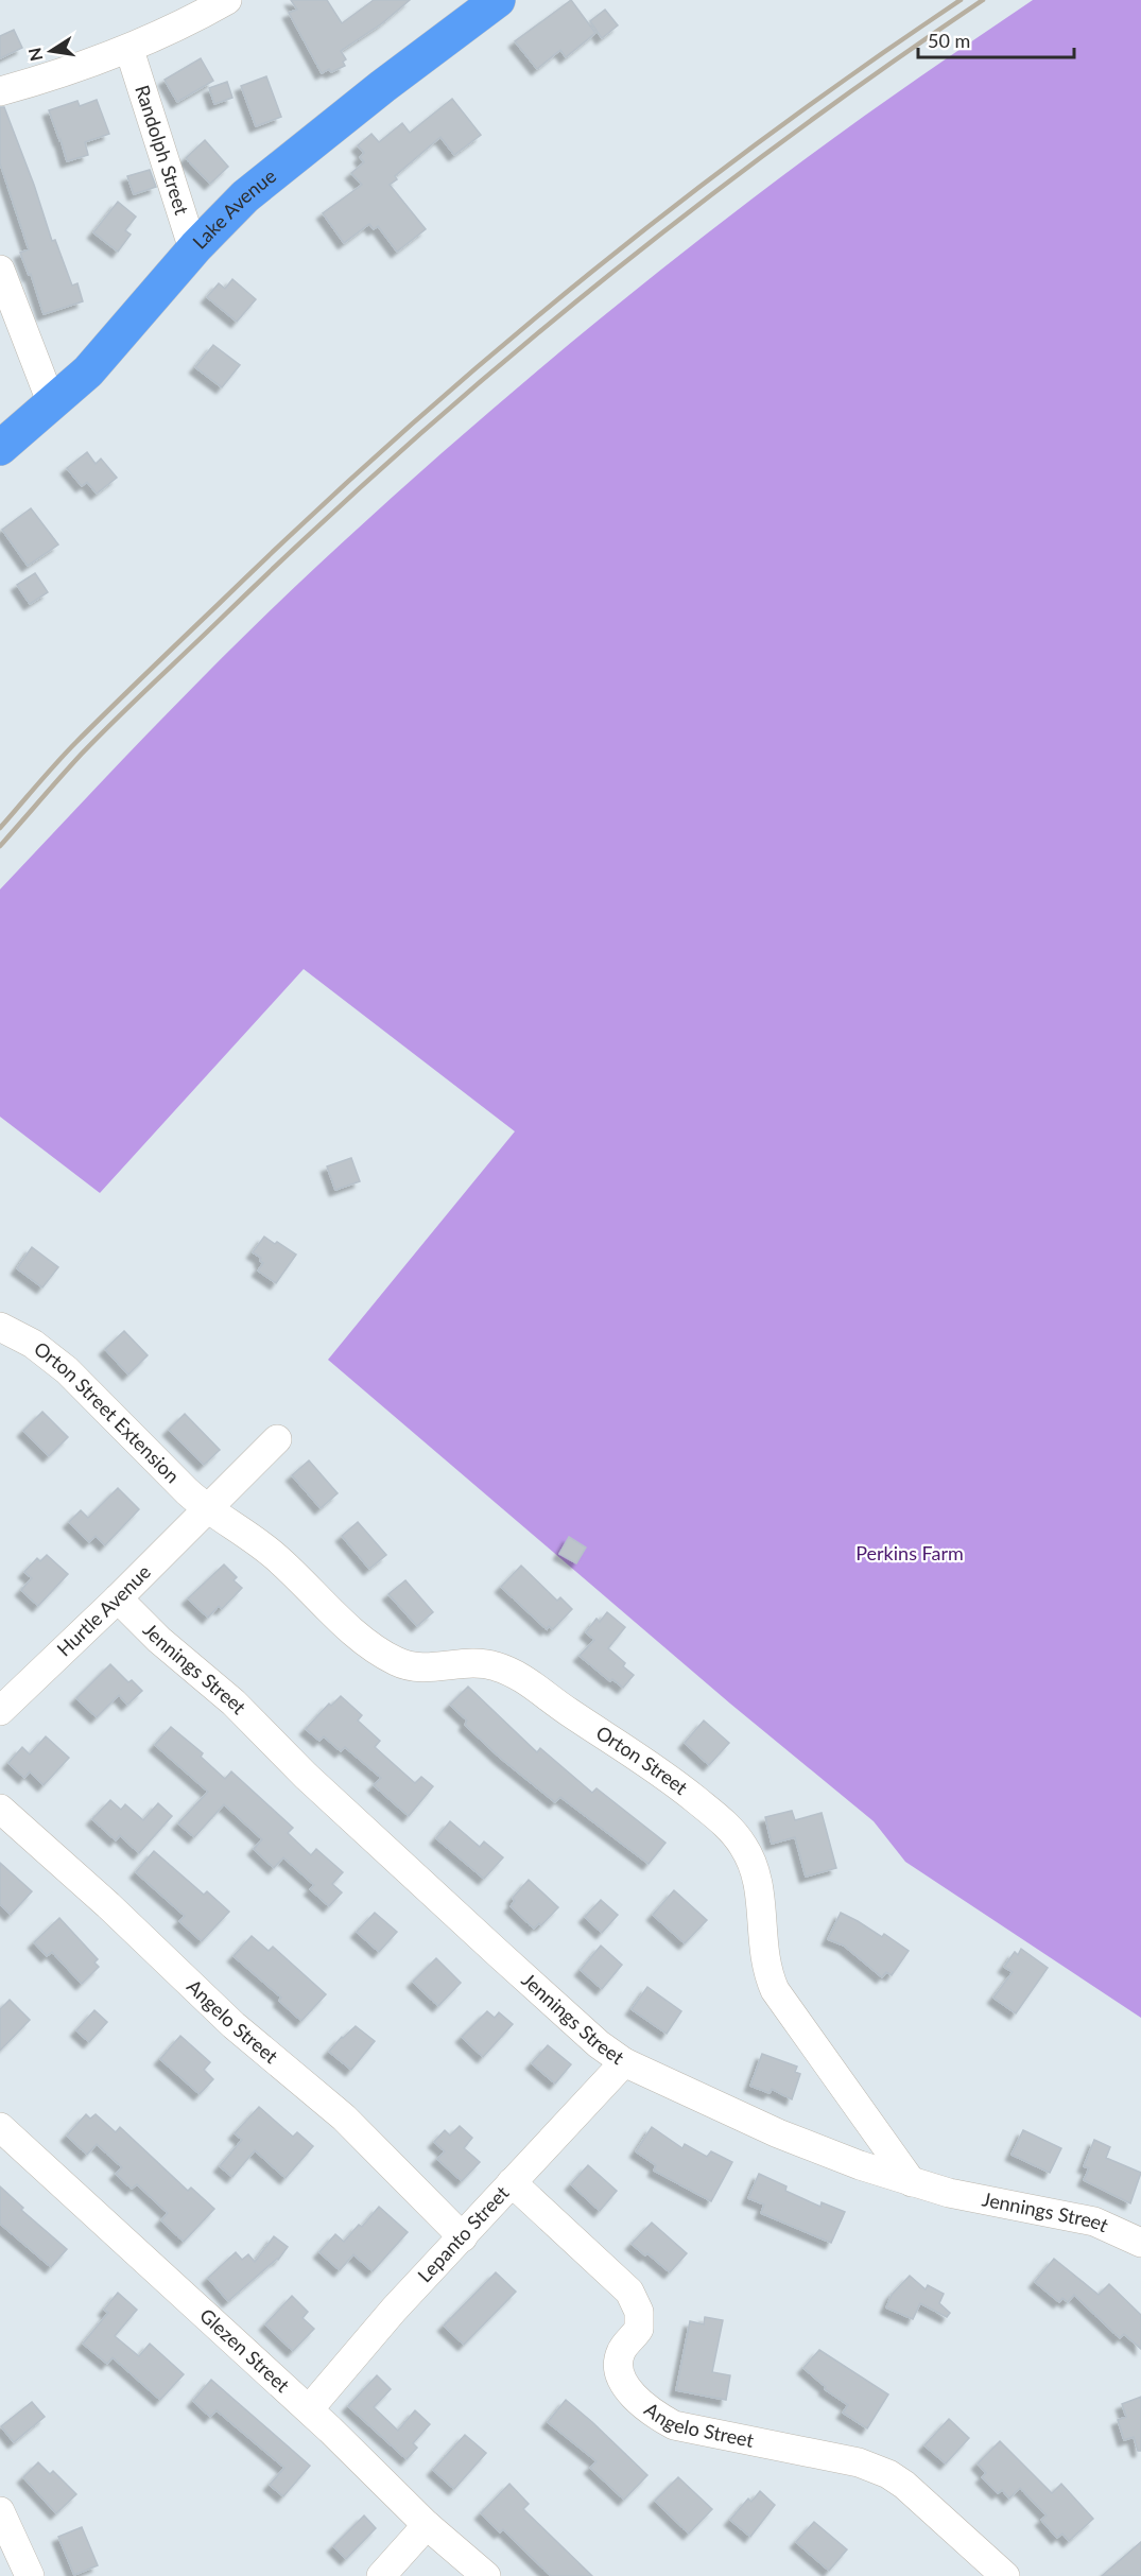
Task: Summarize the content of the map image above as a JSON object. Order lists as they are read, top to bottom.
{
  "streets": {
    "main road": ["Lake Avenue"],
    "street": [
      "Randolph Street",
      "Orton Street Extension",
      "Hurtle Avenue",
      "Jennings Street",
      "Orton Street",
      "Angelo Street",
      "Lepanto Street",
      "Glezen Street"
    ]
  },
  "crossings": [
    ["Randolph Street", "Lake Avenue"],
    ["Orton Street Extension", "Hurtle Avenue"],
    ["Orton Street Extension", "Orton Street"],
    ["Hurtle Avenue", "Jennings Street"],
    ["Hurtle Avenue", "Orton Street"],
    ["Jennings Street", "Orton Street"],
    ["Jennings Street", "Lepanto Street"],
    ["Angelo Street", "Lepanto Street"],
    ["Lepanto Street", "Glezen Street"]
  ],
  "parks": ["Perkins Farm"],
  "scale_bar": "50 m",
  "north": "left"
}
